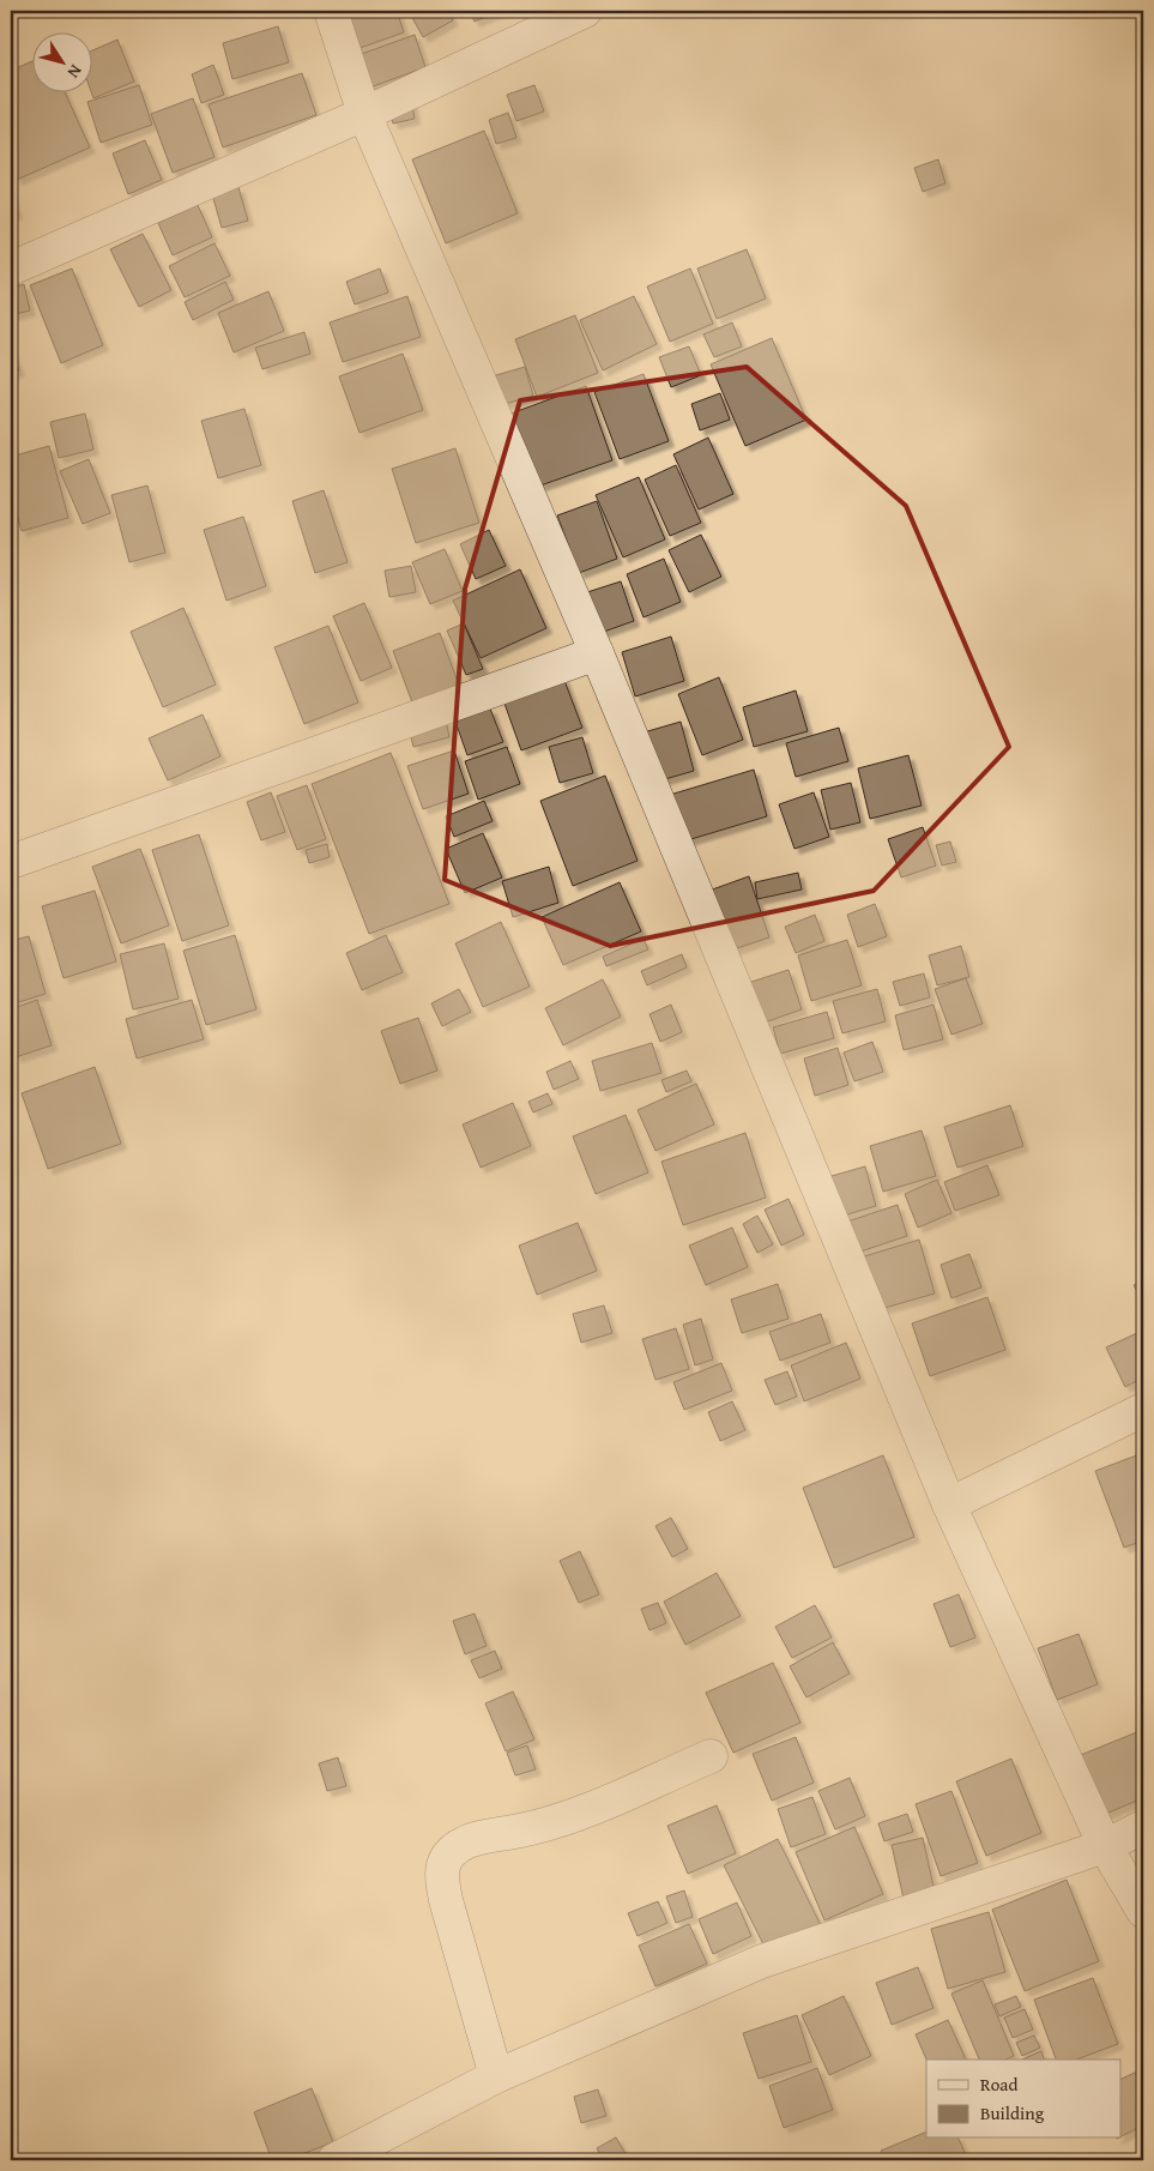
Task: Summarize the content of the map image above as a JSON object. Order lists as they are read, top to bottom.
{
  "legend": ["Road", "Building"],
  "north": "bottom right"
}
